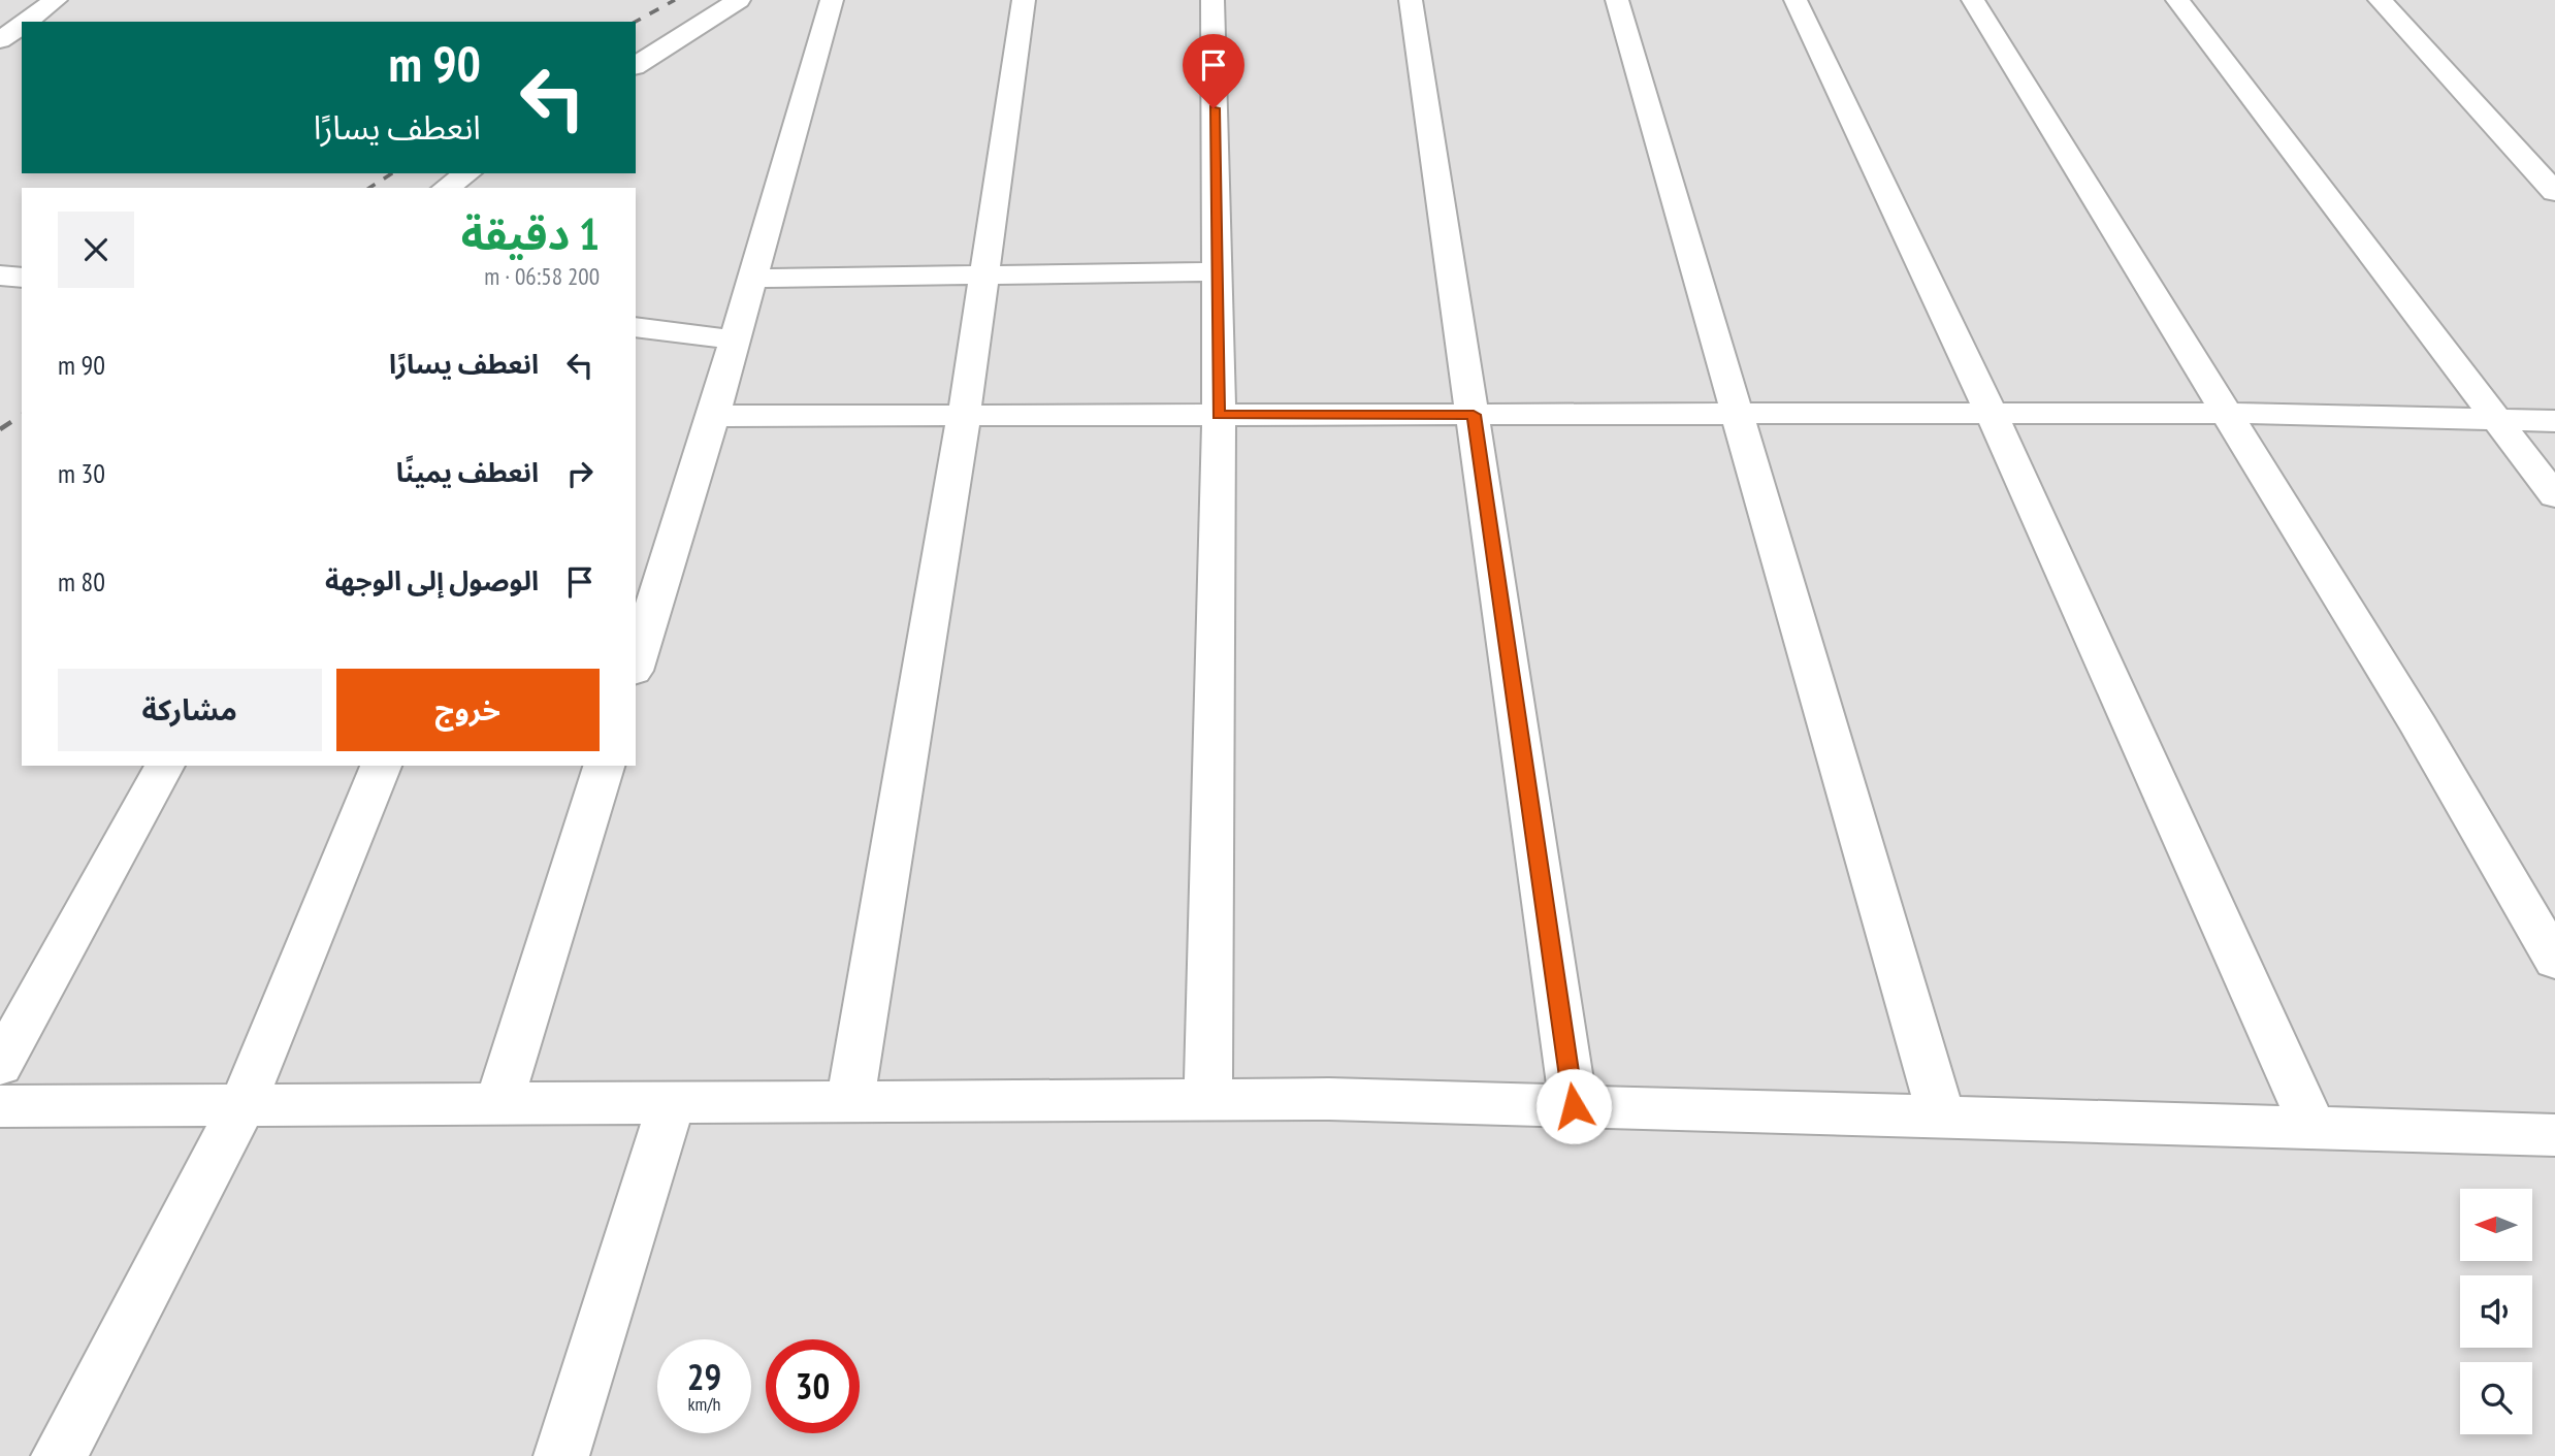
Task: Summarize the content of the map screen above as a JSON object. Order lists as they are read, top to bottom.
{
  "north": "left",
  "page": {
    "turn": ["90 m", "انعطف يسارًا"],
    "heading": ["1 دقيقة", "200 m · 06:58"],
    "list": [
      {
        "name": "انعطف يسارًا",
        "value": "90 m"
      },
      {
        "name": "انعطف يمينًا",
        "value": "30 m"
      },
      {
        "name": "الوصول إلى الوجهة",
        "value": "80 m"
      }
    ],
    "buttons": ["خروج", "مشاركة"],
    "speed": "29 km/h",
    "limit": "30"
  }
}
